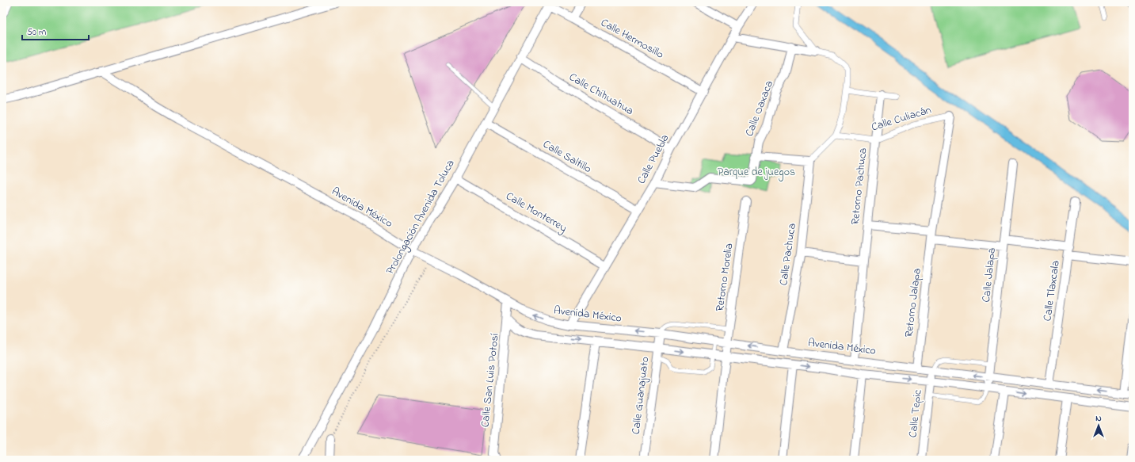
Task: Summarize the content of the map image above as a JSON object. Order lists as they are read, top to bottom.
{
  "streets": {
    "street": [
      "Calle Hermosillo",
      "Calle Chihuahua",
      "Calle Oaxaca",
      "Calle Culiacán",
      "Calle Saltillo",
      "Calle Puebla",
      "Retorno Pachuca",
      "Avenida México",
      "Calle Monterrey",
      "Prolongación Avenida Toluca",
      "Calle Pachuca",
      "Calle Jalapa",
      "Retorno Morelia",
      "Calle Tlaxcala",
      "Retorno Jalapa",
      "Calle San Luis Potosí",
      "Calle Guanajuato",
      "Calle Tepic"
    ]
  },
  "crossings": [
    ["Calle Hermosillo", "Calle Puebla"],
    ["Calle Hermosillo", "Prolongación Avenida Toluca"],
    ["Calle Chihuahua", "Calle Puebla"],
    ["Calle Chihuahua", "Prolongación Avenida Toluca"],
    ["Calle Oaxaca", "Calle Puebla"],
    ["Calle Culiacán", "Retorno Pachuca"],
    ["Calle Culiacán", "Retorno Jalapa"],
    ["Calle Saltillo", "Calle Puebla"],
    ["Calle Saltillo", "Prolongación Avenida Toluca"],
    ["Calle Puebla", "Avenida México"],
    ["Calle Puebla", "Calle Monterrey"],
    ["Retorno Pachuca", "Avenida México"],
    ["Avenida México", "Prolongación Avenida Toluca"],
    ["Avenida México", "Calle Pachuca"],
    ["Avenida México", "Calle Jalapa"],
    ["Avenida México", "Retorno Morelia"],
    ["Avenida México", "Calle Tlaxcala"],
    ["Avenida México", "Retorno Jalapa"],
    ["Avenida México", "Calle San Luis Potosí"],
    ["Avenida México", "Calle Guanajuato"],
    ["Avenida México", "Calle Tepic"],
    ["Calle Monterrey", "Prolongación Avenida Toluca"]
  ],
  "parks": ["Parque de juegos"],
  "scale_bar": "50 m",
  "north": "top"
}
